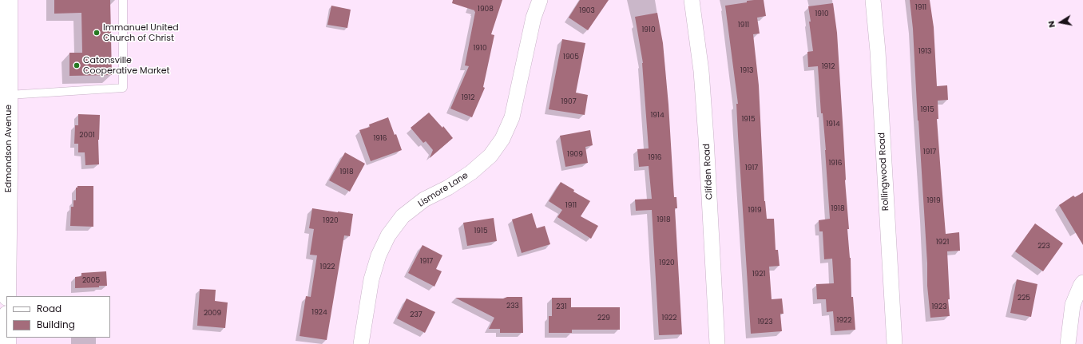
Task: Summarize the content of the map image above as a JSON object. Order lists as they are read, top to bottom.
{
  "streets": {
    "street": [
      "Edmondson Avenue",
      "Clifden Road",
      "Rollingwood Road",
      "Lismore Lane"
    ]
  },
  "places": ["Immanuel United Church of Christ", "Catonsville Cooperative Market"],
  "house_numbers": [
    "1911",
    "1908",
    "1903",
    "1910",
    "1911",
    "1910",
    "1910",
    "1913",
    "1905",
    "1912",
    "1913",
    "1912",
    "1907",
    "1915",
    "1914",
    "1915",
    "1914",
    "2001",
    "1916",
    "1917",
    "1909",
    "1916",
    "1916",
    "1917",
    "1918",
    "1919",
    "1911",
    "1918",
    "1919",
    "1918",
    "1920",
    "1915",
    "1921",
    "223",
    "1917",
    "1920",
    "1922",
    "1921",
    "2005",
    "225",
    "233",
    "231",
    "1923",
    "1924",
    "2009",
    "237",
    "229",
    "1922",
    "1922",
    "1923"
  ],
  "legend": ["Road", "Building"],
  "north": "left"
}
